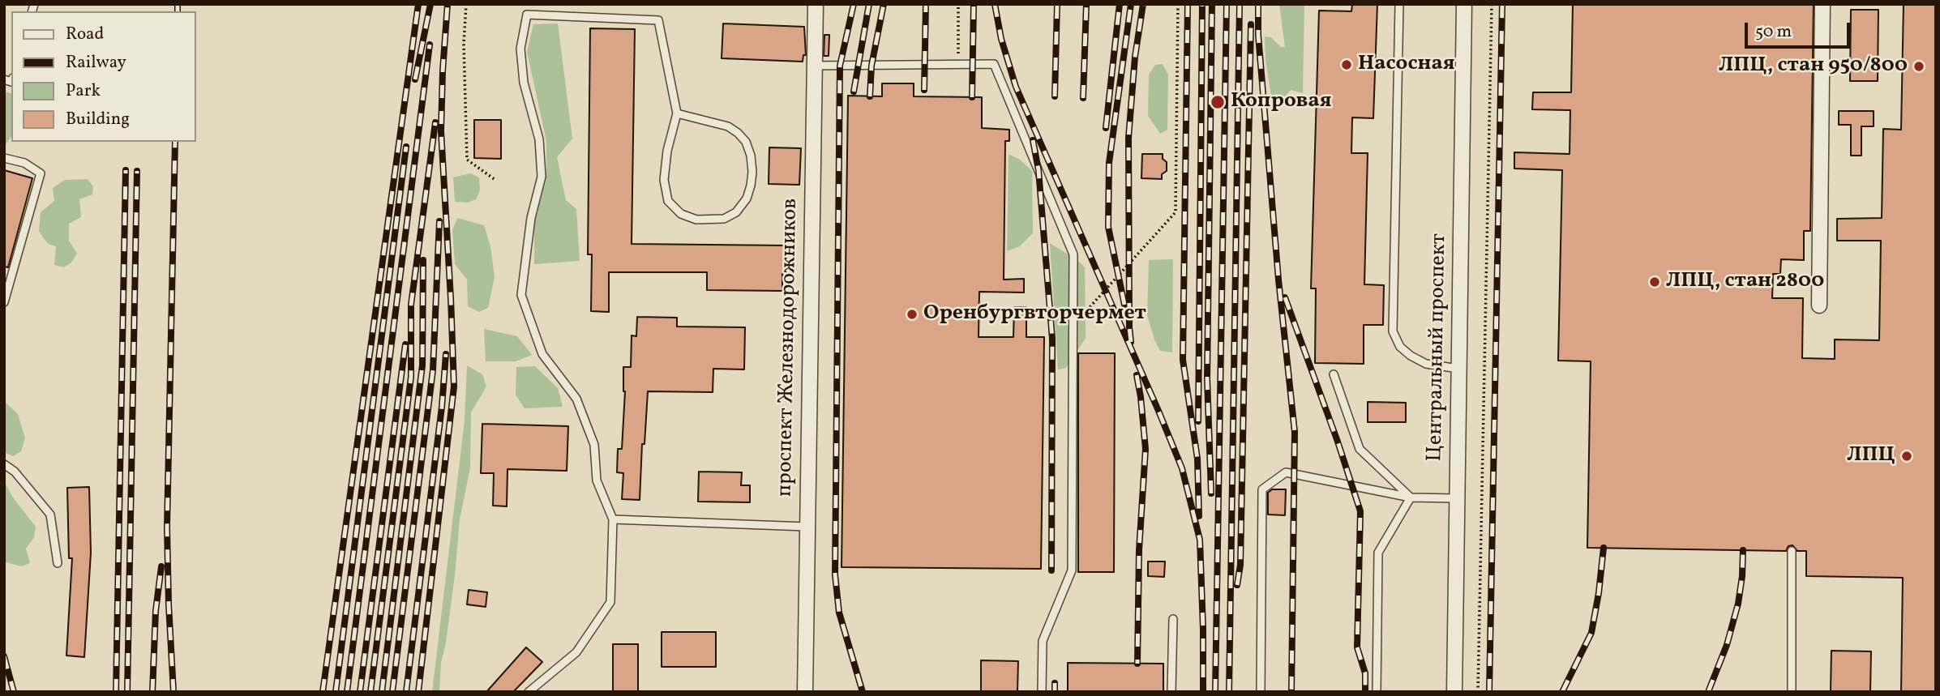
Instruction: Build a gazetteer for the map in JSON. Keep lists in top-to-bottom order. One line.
{"streets":{"street":["проспект Железнодорожников","Центральный проспект"]},"places":["Насосная","ЛПЦ, стан 950/800","Копровая","ЛПЦ, стан 2800","Оренбургвторчермет","ЛПЦ"],"legend":["Road","Railway","Park","Building"],"scale_bar":"50 m"}
